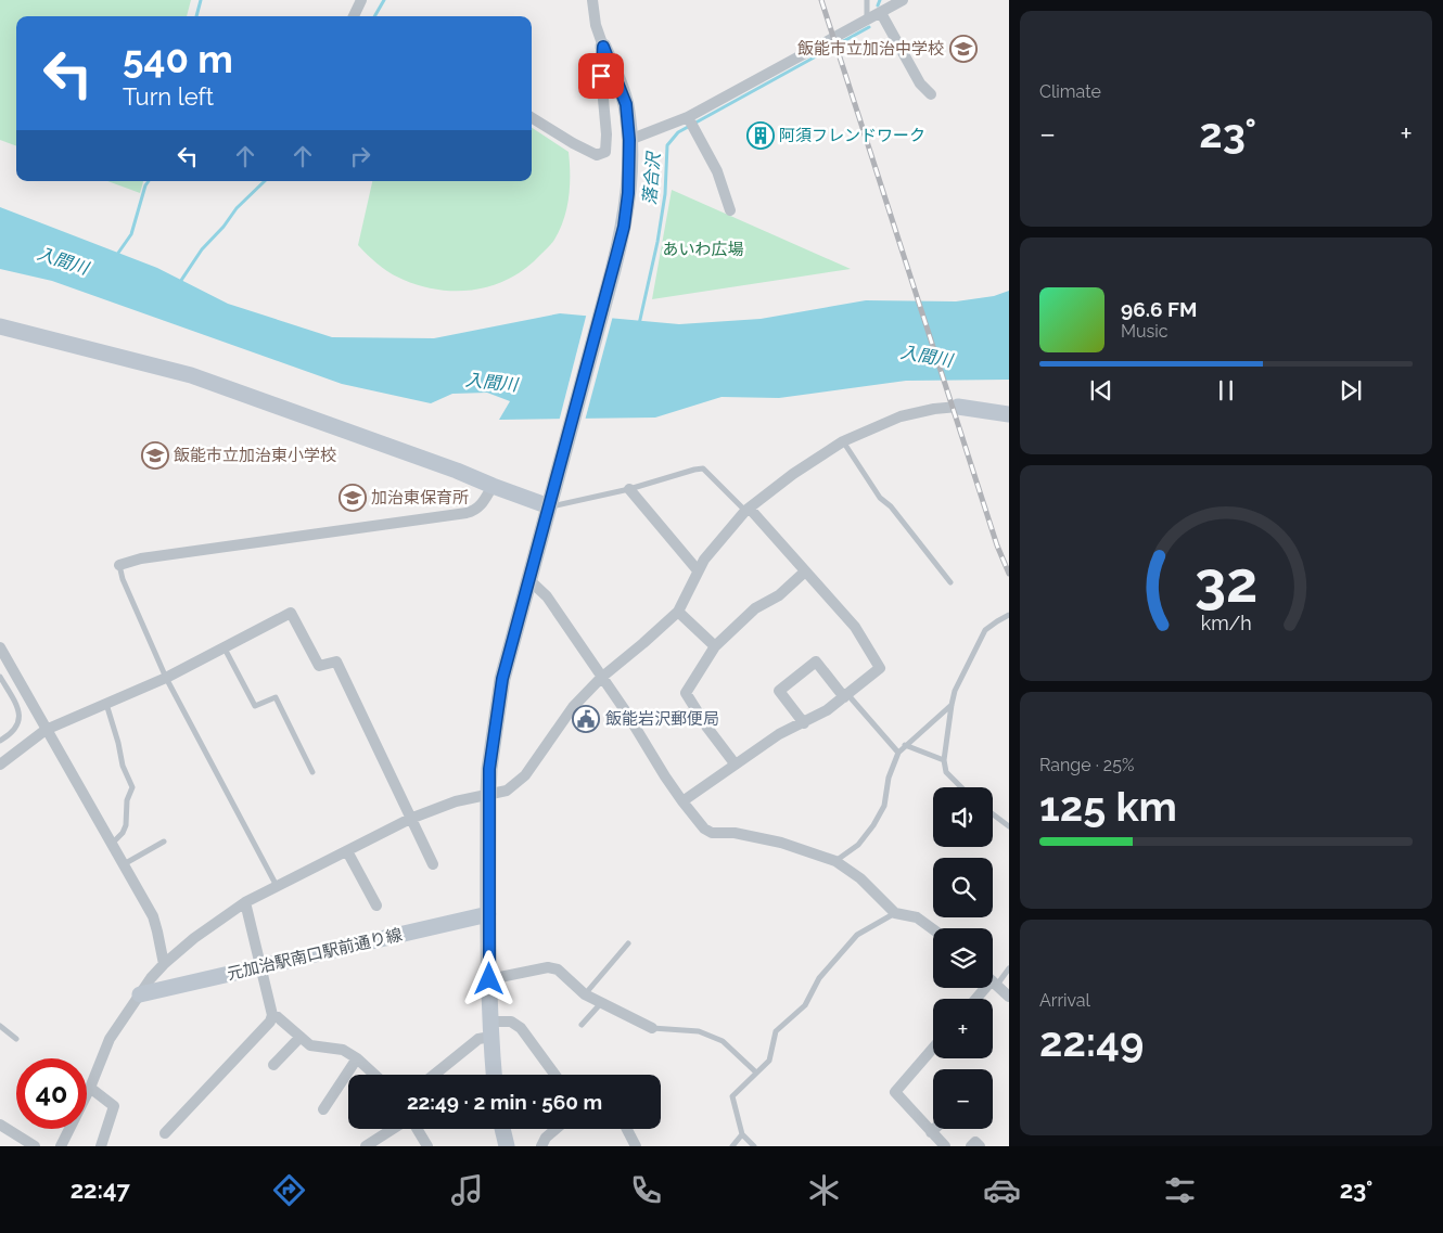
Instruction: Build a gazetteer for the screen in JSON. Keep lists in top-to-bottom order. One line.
{"streets":{"street":["元加治駅南口駅前通り線"]},"water":["落合沢","入間川"],"parks":["あいわ広場"],"places":{"school or university":["飯能市立加治中学校","飯能市立加治東小学校","加治東保育所"],"building":["阿須フレンドワーク"],"public building":["飯能岩沢郵便局"]},"page":{"tile":["Climate",["Range · 25%","125 km"],["Arrival","22:49"]],"turn":["540 m","Turn left"],"heat":["−","23°","+"],"song":["96.6 FM","Music"],"map_buttons":["+","−"],"limit":"40","trip":"22:49 · 2 min · 560 m","tabs":["22:47","23°"],"gauge":["32","km/h"]}}
